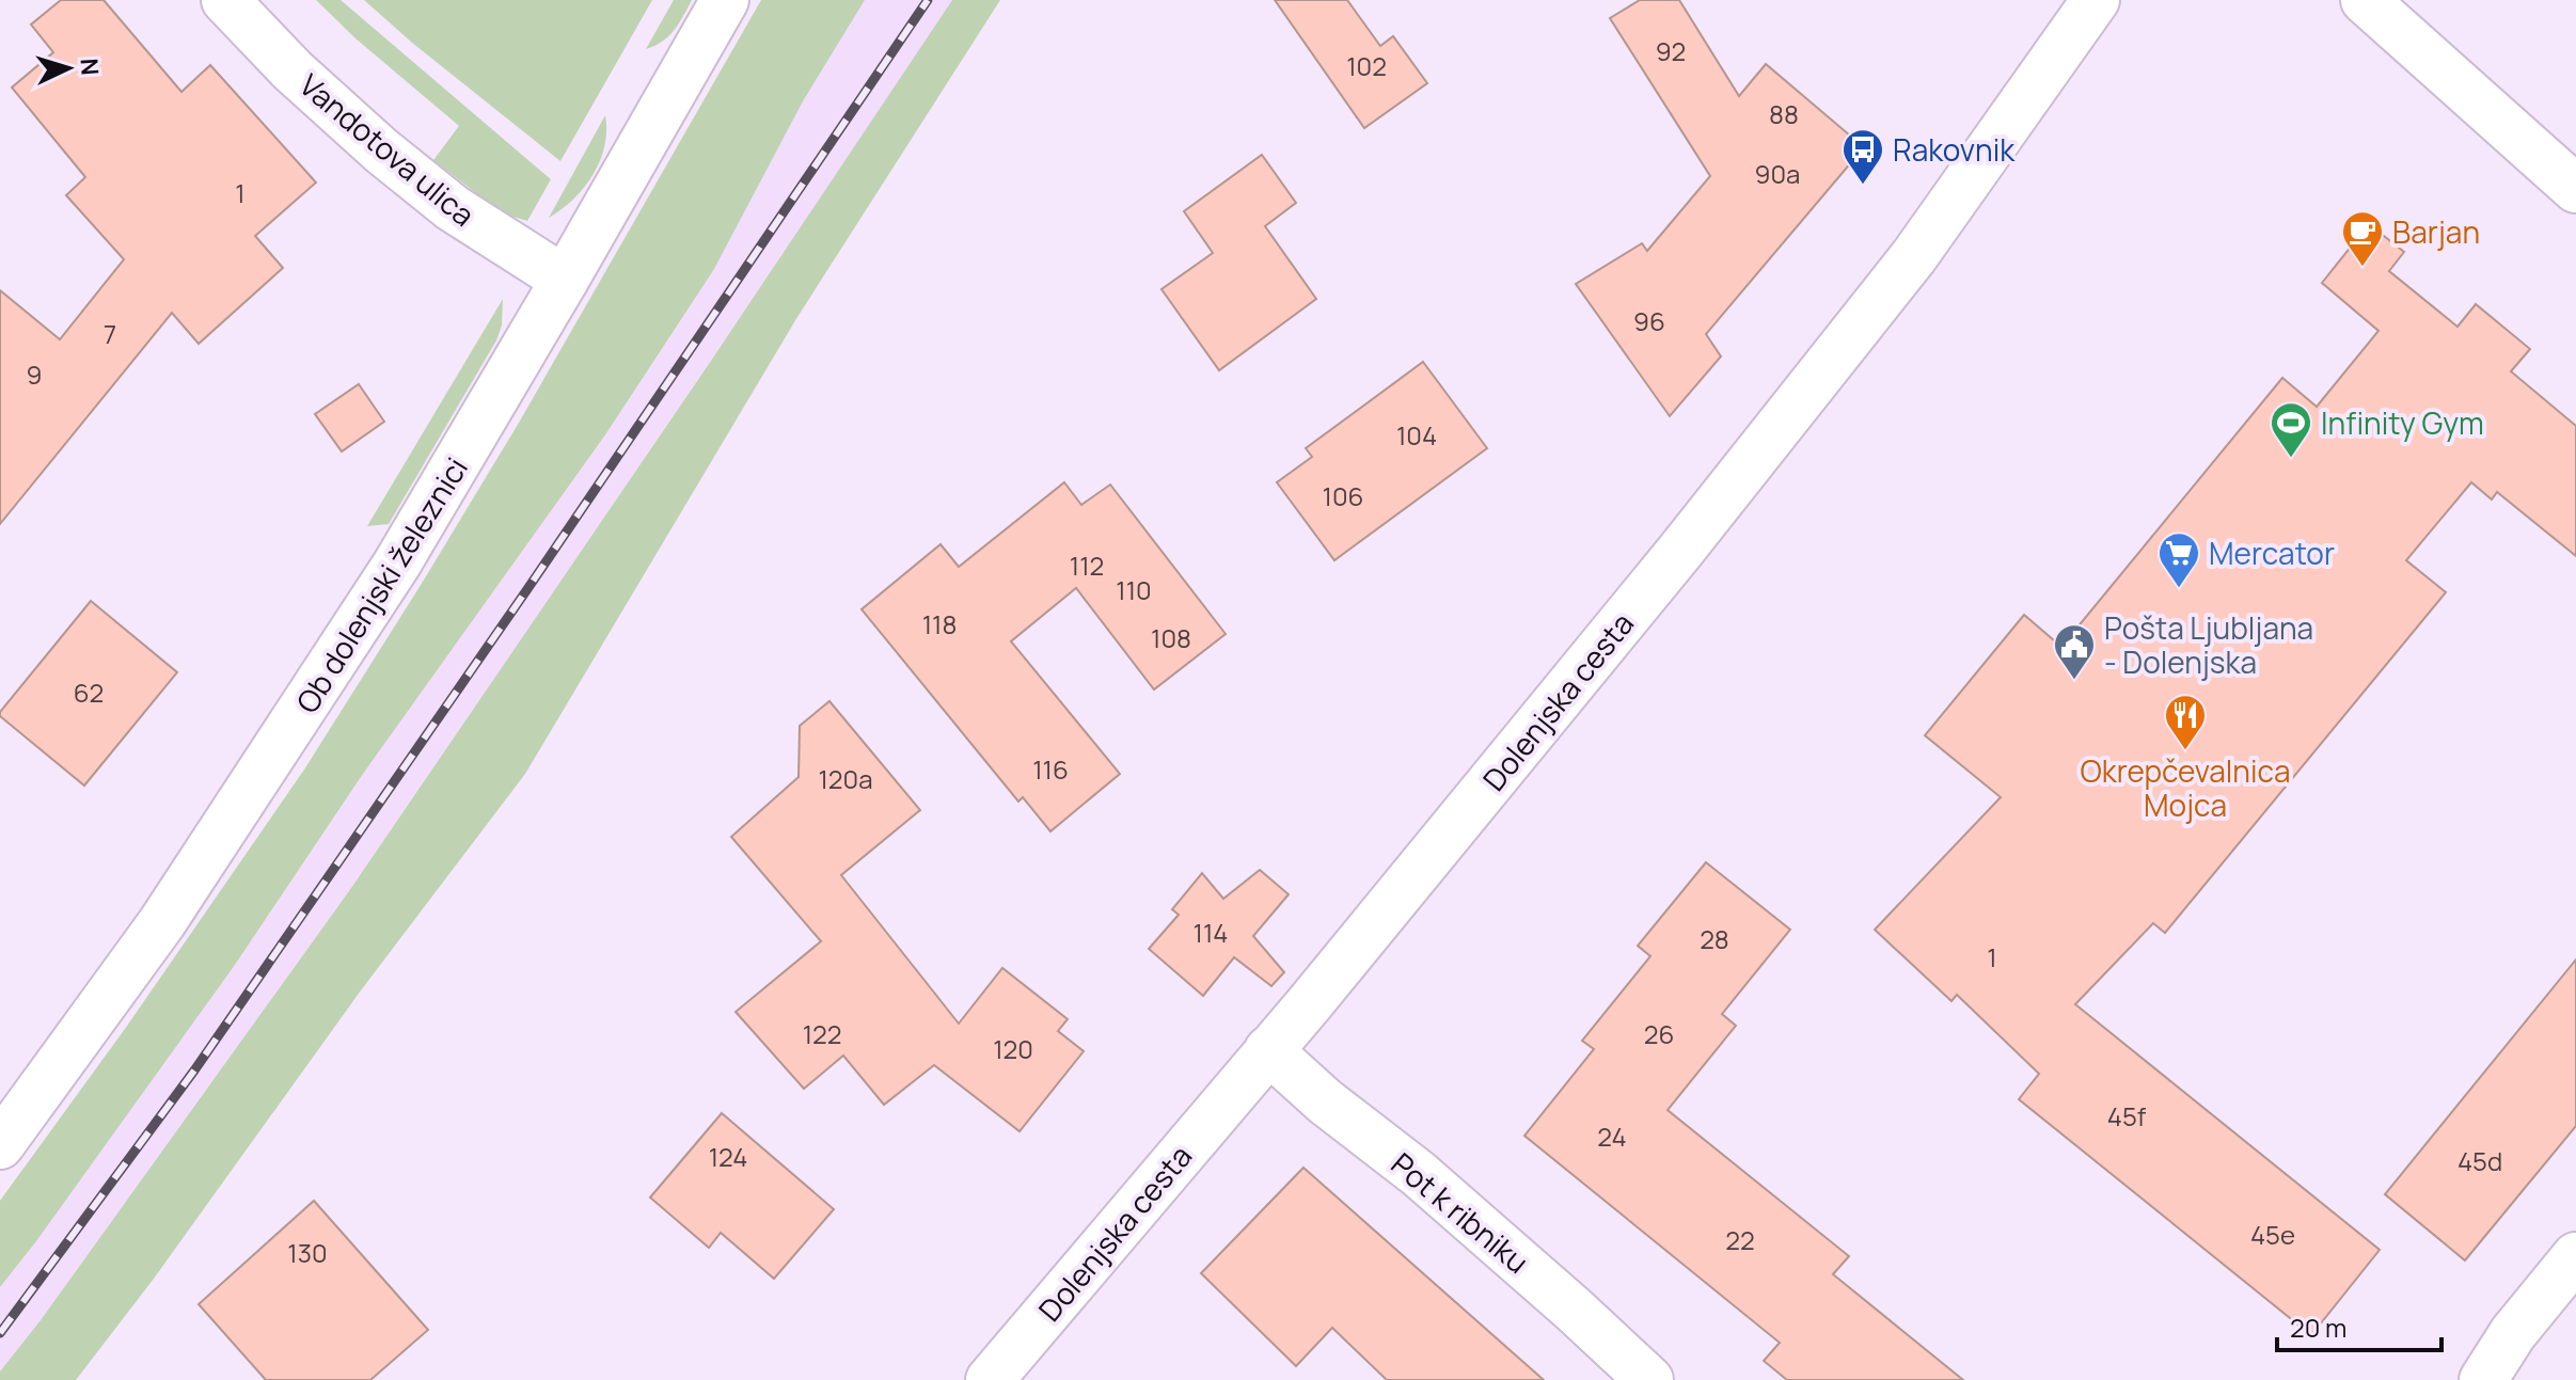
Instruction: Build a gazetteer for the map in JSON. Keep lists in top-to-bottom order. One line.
{"streets":{"street":["Vandotova ulica","Ob dolenjski železnici","Dolenjska cesta","Pot k ribniku"]},"crossings":[["Vandotova ulica","Ob dolenjski železnici"],["Dolenjska cesta","Pot k ribniku"]],"places":{"bus stop":["Rakovnik"],"cafe":["Barjan"],"sports":["Infinity Gym"],"supermarket":["Mercator"],"public building":["Pošta Ljubljana - Dolenjska"],"restaurant":["Okrepčevalnica Mojca"]},"house_numbers":["92","102","88","90a","1","96","7","9","104","106","112","110","118","108","62","116","120a","114","28","1","122","26","120","45f","24","124","45d","45e","22","130"],"scale_bar":"20 m","north":"right"}
